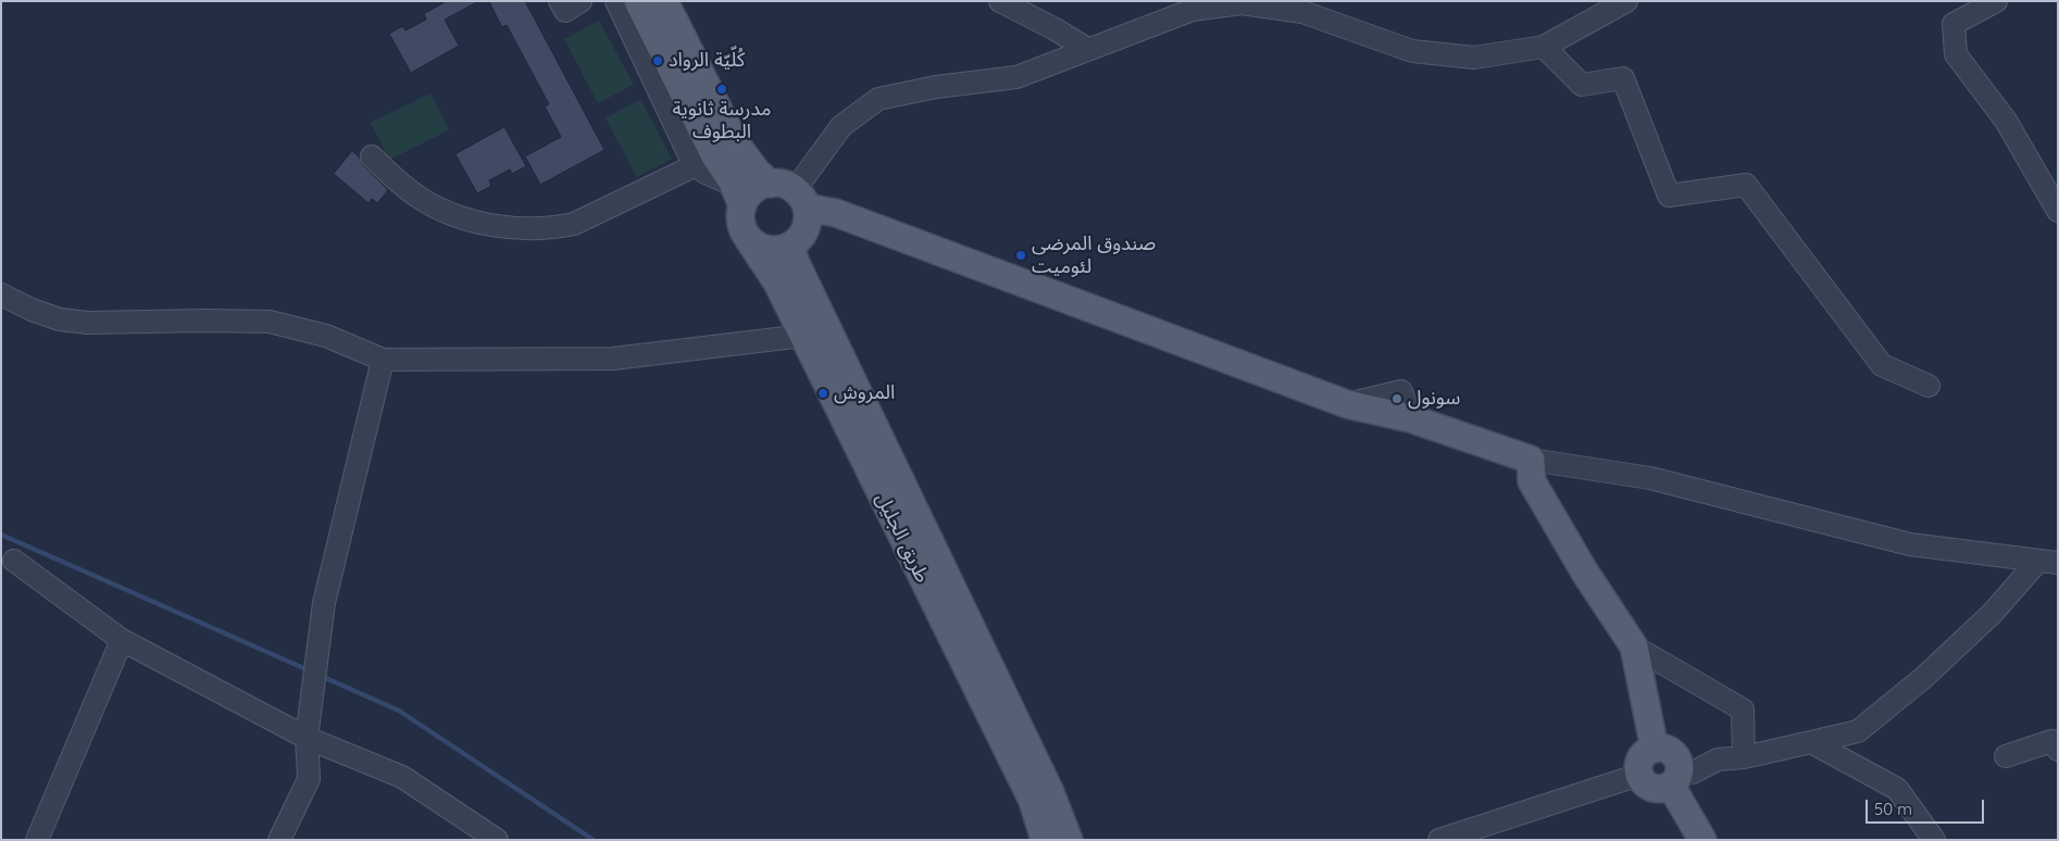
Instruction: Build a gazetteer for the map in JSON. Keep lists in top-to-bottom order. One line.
{"streets":{"main road":["طريق الجليل"]},"places":["كُلّيّة الرواد","مدرسة ثانوية البطوف","صندوق المرضى لئوميت","المروش","سونول"],"scale_bar":"50 m"}
